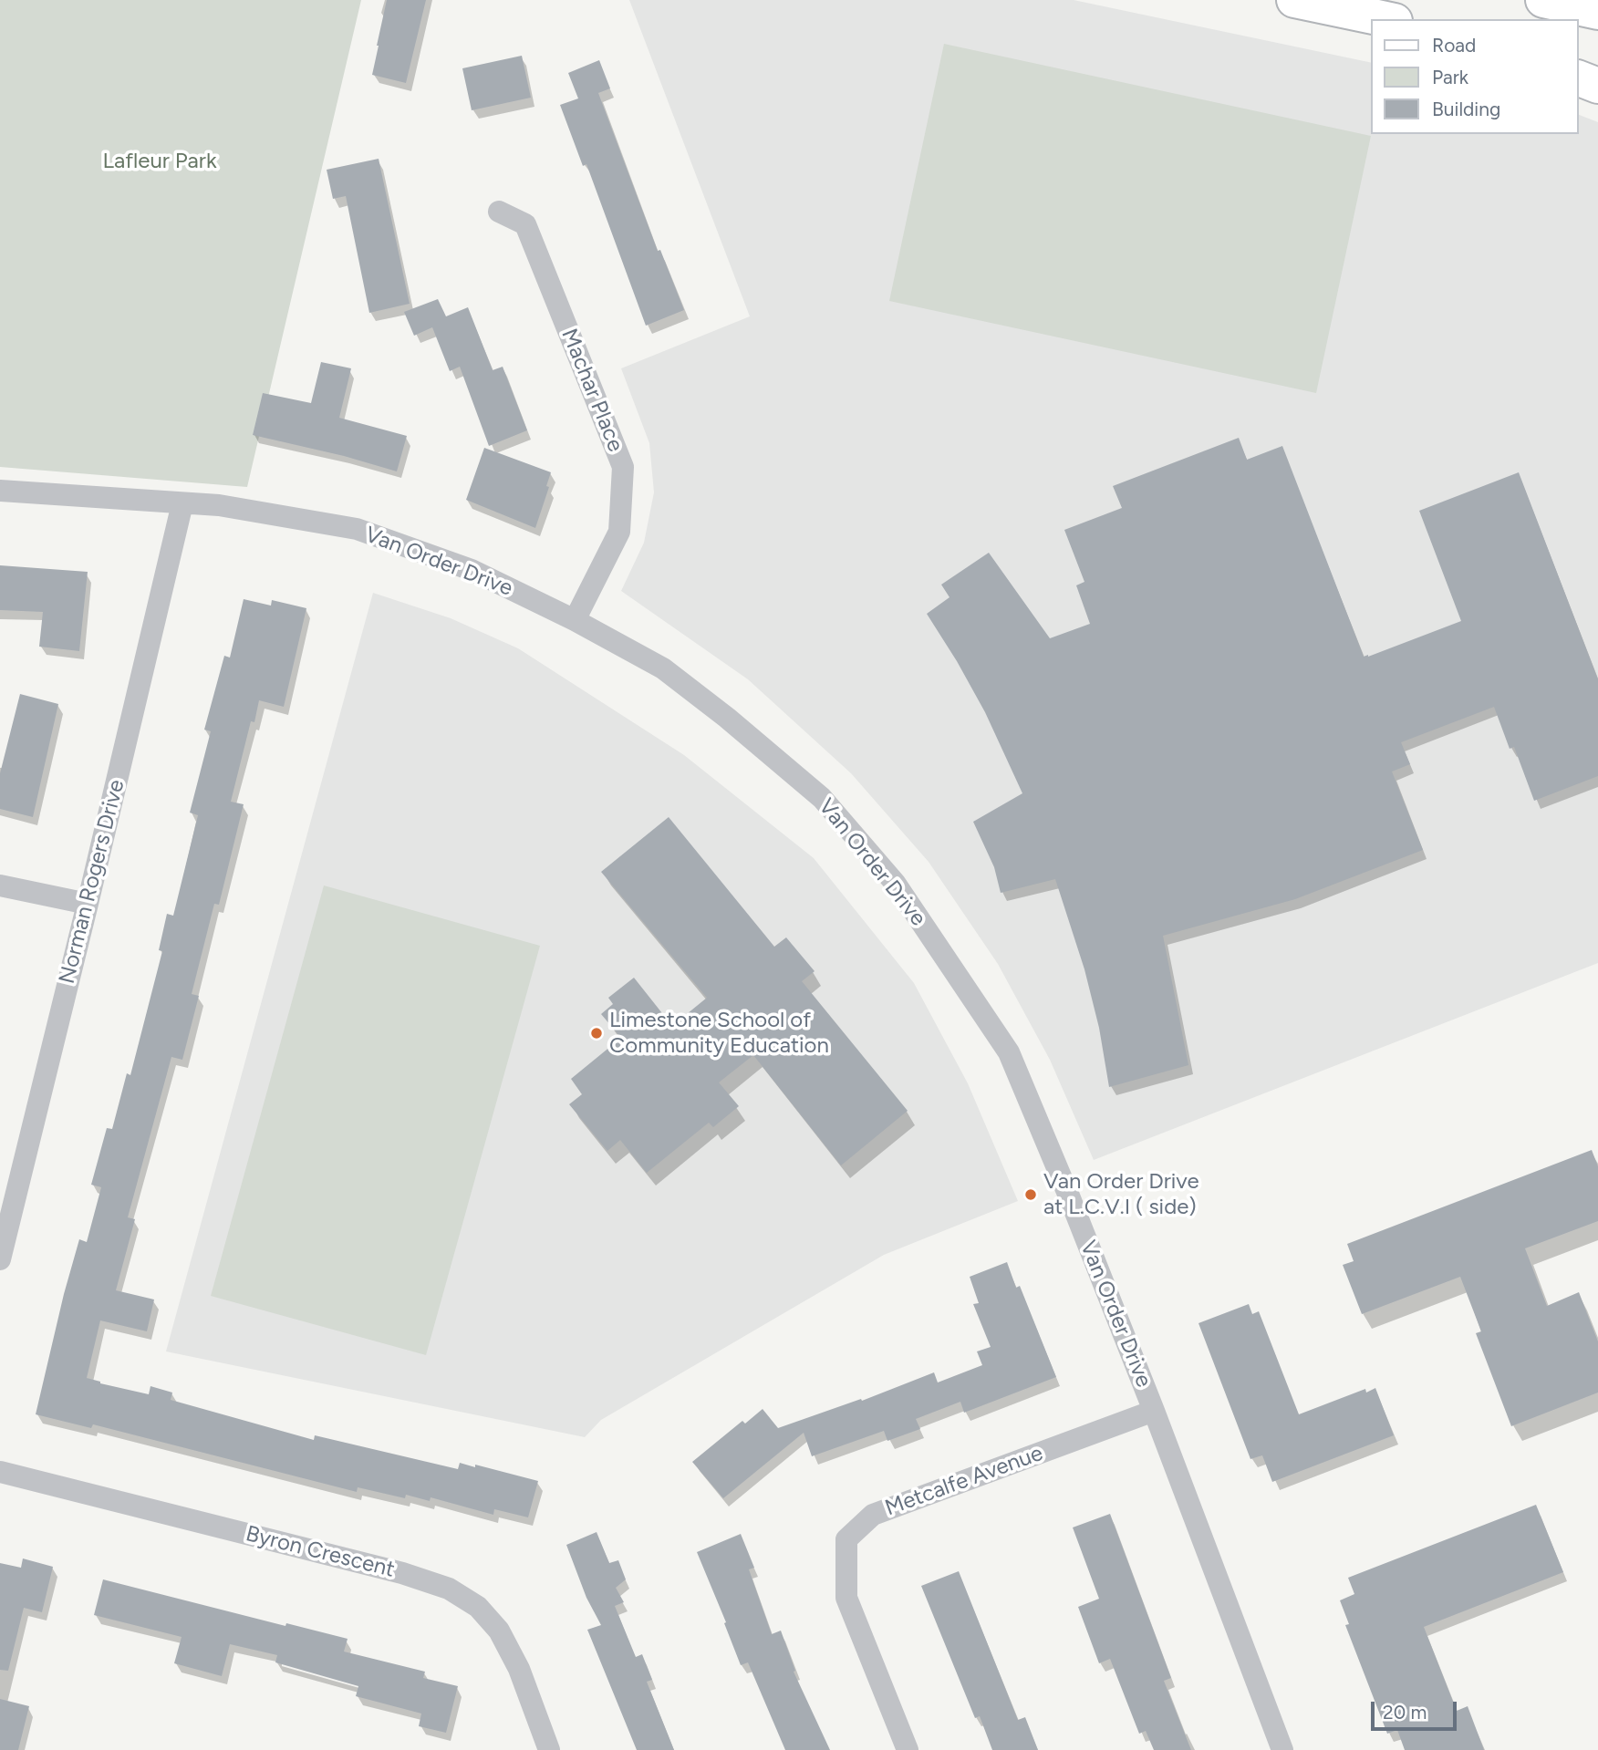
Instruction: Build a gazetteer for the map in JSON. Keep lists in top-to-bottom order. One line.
{"streets":{"street":["Machar Place","Van Order Drive","Norman Rogers Drive","Metcalfe Avenue","Byron Crescent"]},"crossings":[["Machar Place","Van Order Drive"],["Van Order Drive","Norman Rogers Drive"],["Van Order Drive","Metcalfe Avenue"]],"parks":["Lafleur Park"],"places":["Limestone School of Community Education","Van Order Drive at L.C.V.I ( side)"],"legend":["Road","Park","Building"],"scale_bar":"20 m"}
